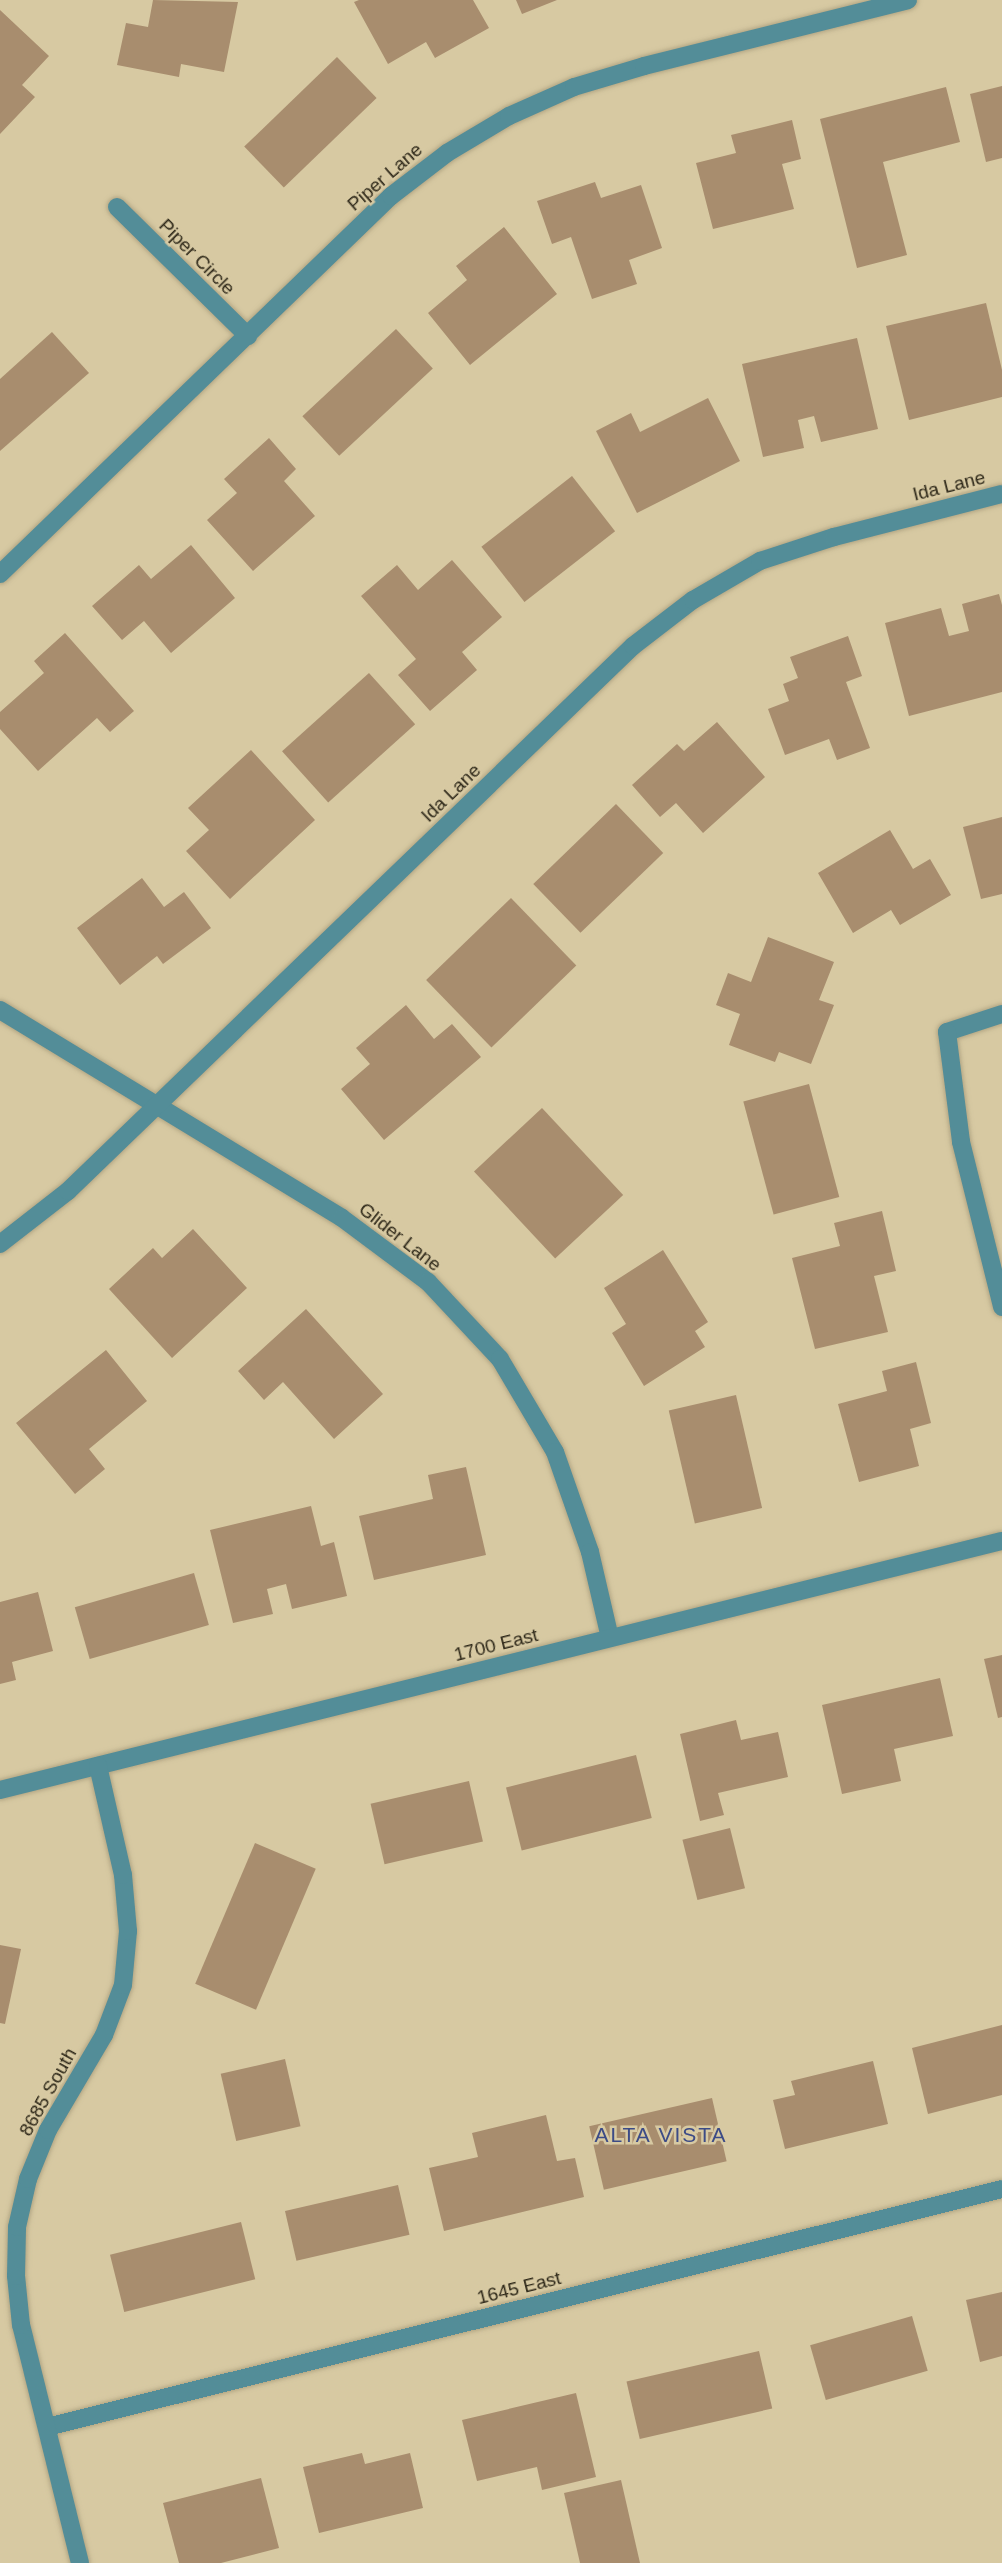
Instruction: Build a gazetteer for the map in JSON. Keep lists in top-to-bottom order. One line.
{"streets":{"street":["Piper Lane","Piper Circle","Ida Lane","Glider Lane","1700 East","8685 South","1645 East"]},"crossings":[["Piper Lane","Piper Circle"],["Ida Lane","Glider Lane"],["Glider Lane","1700 East"],["1700 East","8685 South"],["8685 South","1645 East"]],"districts":["ALTA VISTA"]}
